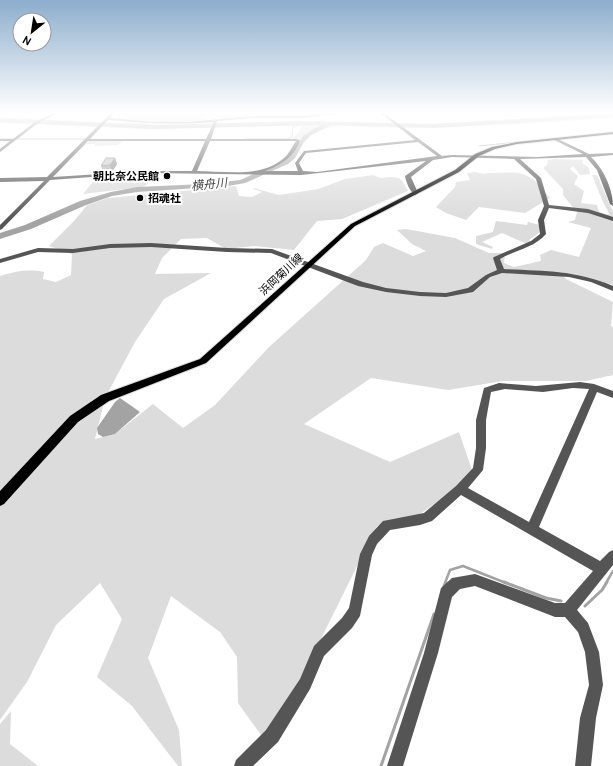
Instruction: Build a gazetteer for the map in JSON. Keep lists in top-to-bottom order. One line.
{"streets":{"main road":["浜岡菊川線"]},"water":["横舟川"],"places":["朝比奈公民館","招魂社"],"north":"bottom left"}
